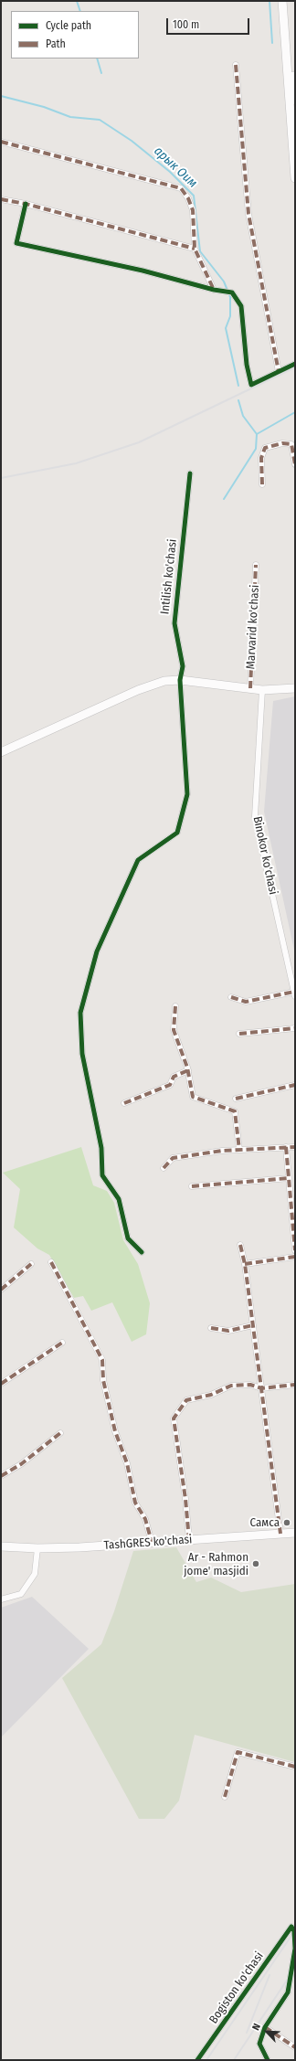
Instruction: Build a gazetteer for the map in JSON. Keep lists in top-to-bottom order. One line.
{"streets":{"main road":["TashGRES ko'chasi"],"street":["Intilish ko'chasi","Marvarid ko'chasi","Binokor ko'chasi","Bogiston ko'chasi"]},"water":["арык Оим"],"places":["Самса","Ar - Rahmon jome' masjidi"],"legend":["Cycle path","Path"],"scale_bar":"100 m","north":"top left"}
